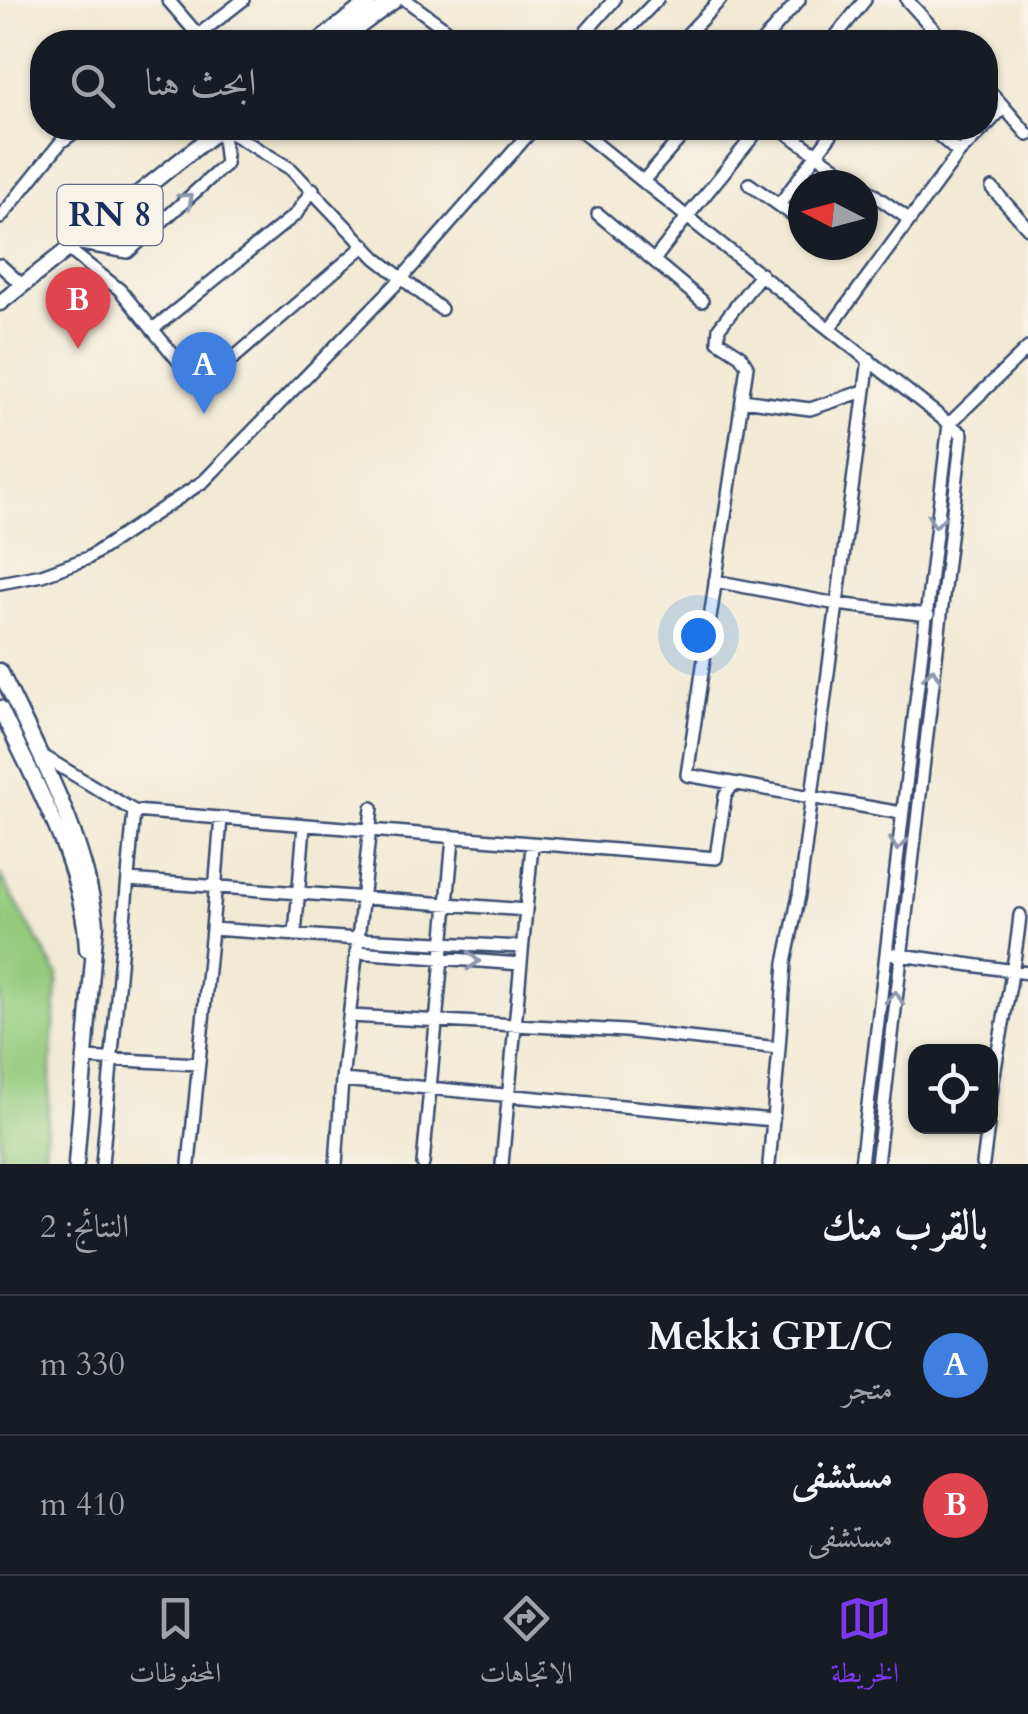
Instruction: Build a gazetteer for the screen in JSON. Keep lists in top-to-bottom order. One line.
{"streets":{"main road":["RN 8"]},"north":"left","page":{"search":"ابحث هنا","pins":["B","A"],"heading":["بالقرب منك","النتائج: 2"],"list":[{"mark":"A","name":"Mekki GPL/C","note":"متجر","value":"330 m"},{"mark":"B","name":"مستشفى","note":"مستشفى","value":"410 m"}],"nav":["الخريطة","الاتجاهات","المحفوظات"]}}
